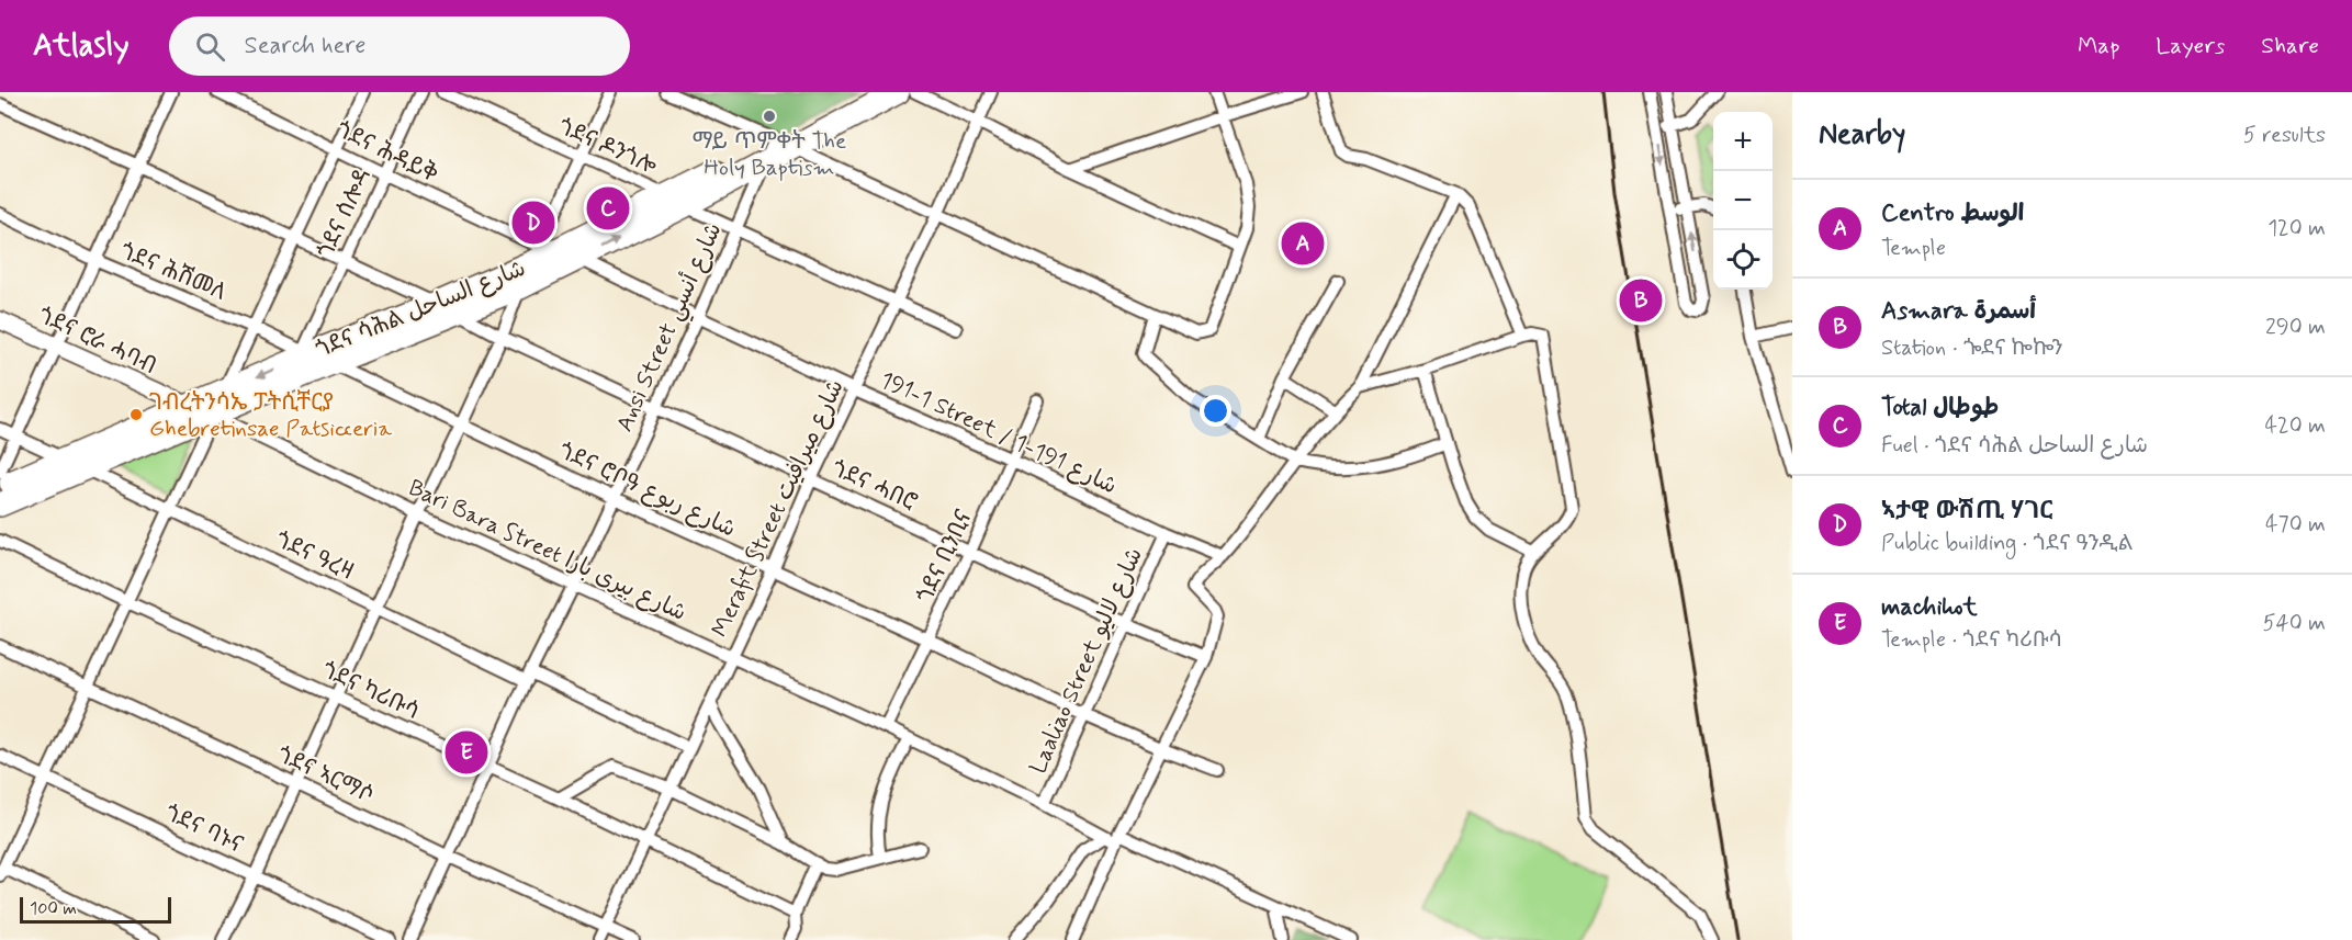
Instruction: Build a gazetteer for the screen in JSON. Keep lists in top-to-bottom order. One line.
{"streets":{"highway":["ጎደና ሳሕል شارع الساحل"],"street":["ጎደና ዶንጎሎ","ጎደና ሕዳይቅ","ጎደና ሰሎዳ","ጎደና ሕሽመለ","Ansi Street شارع أنسي","ጎደና ሮራ ሓባብ","191-1 Street / شارع 191-1","ጎደና ሓበሮ","ጎደና ሮቦዓ شارع ربوع","Merafit Street شارع ميرافيت","Bari Bara Street شارع بيرى بارا","ጎደና ዓረዛ","ጎደና ቢንቢና","Laaliao Street شارع لاليو","ጎደና ካሪቡሳ","ጎደና ኣርማሶ","ጎደና ባኑና"]},"crossings":[["ጎደና ዶንጎሎ","ጎደና ሳሕል شارع الساحل"],["ጎደና ዶንጎሎ","Ansi Street شارع أنسي"],["ጎደና ዶንጎሎ","Merafit Street شارع ميرافيت"],["ጎደና ሕዳይቅ","ጎደና ሰሎዳ"],["ጎደና ሕዳይቅ","ጎደና ሳሕል شارع الساحل"],["ጎደና ሕዳይቅ","191-1 Street / شارع 191-1"],["ጎደና ሰሎዳ","ጎደና ሕሽመለ"],["ጎደና ሰሎዳ","ጎደና ሳሕል شارع الساحل"],["ጎደና ሰሎዳ","ጎደና ሓበሮ"],["ጎደና ሕሽመለ","ጎደና ሳሕል شارع الساحل"],["ጎደና ሕሽመለ","ጎደና ሮቦዓ شارع ربوع"],["ጎደና ሳሕል شارع الساحل","Ansi Street شارع أنسي"],["ጎደና ሳሕል شارع الساحل","ጎደና ሮራ ሓባብ"],["ጎደና ሳሕል شارع الساحل","191-1 Street / شارع 191-1"],["ጎደና ሳሕል شارع الساحل","ጎደና ሓበሮ"],["ጎደና ሳሕል شارع الساحل","ጎደና ሮቦዓ شارع ربوع"],["ጎደና ሳሕል شارع الساحل","Bari Bara Street شارع بيرى بارا"],["ጎደና ሳሕል شارع الساحل","ጎደና ዓረዛ"],["Ansi Street شارع أنسي","191-1 Street / شارع 191-1"],["Ansi Street شارع أنسي","ጎደና ሓበሮ"],["Ansi Street شارع أنسي","ጎደና ሮቦዓ شارع ربوع"],["Ansi Street شارع أنسي","Bari Bara Street شارع بيرى بارا"],["Ansi Street شارع أنسي","ጎደና ዓረዛ"],["Ansi Street شارع أنسي","ጎደና ካሪቡሳ"],["Ansi Street شارع أنسي","ጎደና ኣርማሶ"],["ጎደና ሮራ ሓባብ","Bari Bara Street شارع بيرى بارا"],["191-1 Street / شارع 191-1","Merafit Street شارع ميرافيت"],["191-1 Street / شارع 191-1","ጎደና ቢንቢና"],["191-1 Street / شارع 191-1","Laaliao Street شارع لاليو"],["ጎደና ሓበሮ","Merafit Street شارع ميرافيت"],["ጎደና ሓበሮ","ጎደና ቢንቢና"],["ጎደና ሓበሮ","Laaliao Street شارع لاليو"],["ጎደና ሮቦዓ شارع ربوع","Merafit Street شارع ميرافيت"],["ጎደና ሮቦዓ شارع ربوع","ጎደና ቢንቢና"],["ጎደና ሮቦዓ شارع ربوع","Laaliao Street شارع لاليو"],["Merafit Street شارع ميرافيت","Bari Bara Street شارع بيرى بارا"],["Merafit Street شارع ميرافيت","ጎደና ዓረዛ"],["Merafit Street شارع ميرافيت","ጎደና ካሪቡሳ"],["Merafit Street شارع ميرافيت","ጎደና ኣርማሶ"],["Bari Bara Street شارع بيرى بارا","ጎደና ቢንቢና"],["Bari Bara Street شارع بيرى بارا","Laaliao Street شارع لاليو"]],"places":["ማይ ጥምቀት The Holy Baptism","ገብረትንሳኤ ፓትሲቸርያ Ghebretinsae Patsicceria"],"scale_bar":"100 m","page":{"header":"Atlasly","search":"Search here","nav":["Map","Layers","Share"],"heading":["Nearby","5 results"],"map_buttons":["+","−"],"list":[{"mark":"A","name":"Centro الوسط","note":"Temple","value":"120 m"},{"mark":"B","name":"Asmara أسمرة","note":"Station · ጐደና ኰኰን","value":"290 m"},{"mark":"C","name":"Total طوطال","note":"Fuel · ጎደና ሳሕል شارع الساحل","value":"420 m"},{"mark":"D","name":"ኣታዊ ውሽጢ ሃገር","note":"Public building · ጎደና ዓንዲል","value":"470 m"},{"mark":"E","name":"machihot","note":"Temple · ጎደና ካሪቡሳ","value":"540 m"}],"pins":["C","D","A","B","E"],"scale":"100 m"}}
